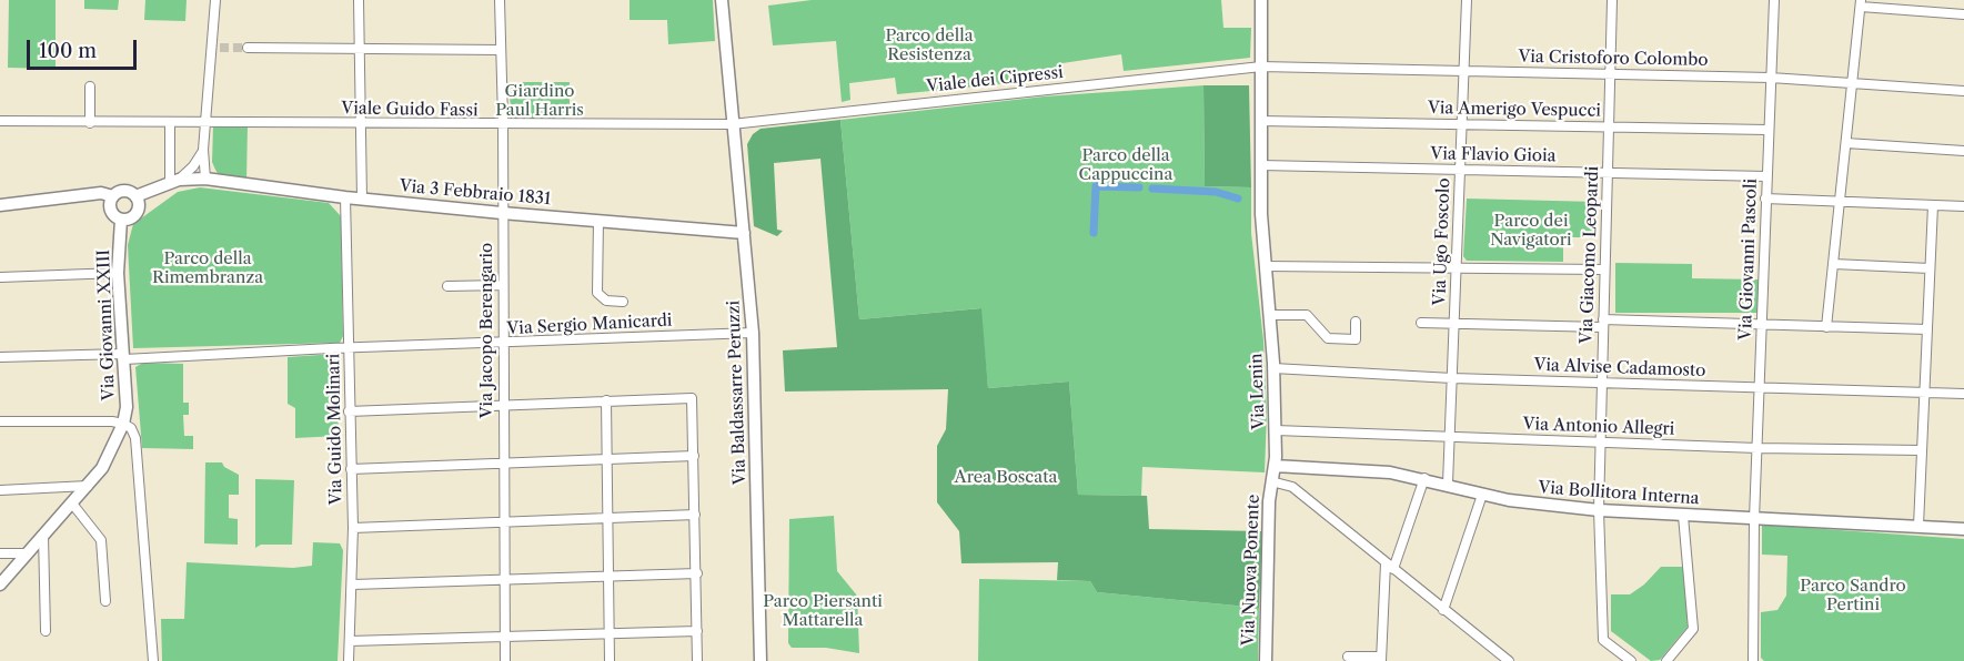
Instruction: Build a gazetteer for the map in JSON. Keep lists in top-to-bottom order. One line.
{"streets":{"street":["Via Cristoforo Colombo","Viale dei Cipressi","Viale Guido Fassi","Via Amerigo Vespucci","Via Flavio Gioia","Via 3 Febbraio 1831","Via Ugo Foscolo","Via Giacomo Leopardi","Via Giovanni Pascoli","Via Giovanni XXIII","Via Sergio Manicardi","Via Jacopo Berengario","Via Alvise Cadamosto","Via Lenin","Via Baldassarre Peruzzi","Via Antonio Allegri","Via Guido Molinari","Via Bollitora Interna","Via Nuova Ponente"]},"crossings":[["Via Cristoforo Colombo","Viale dei Cipressi"],["Via Cristoforo Colombo","Via Ugo Foscolo"],["Via Cristoforo Colombo","Via Giacomo Leopardi"],["Via Cristoforo Colombo","Via Giovanni Pascoli"],["Via Cristoforo Colombo","Via Lenin"],["Viale dei Cipressi","Viale Guido Fassi"],["Viale dei Cipressi","Via Lenin"],["Viale dei Cipressi","Via Baldassarre Peruzzi"],["Viale Guido Fassi","Via Jacopo Berengario"],["Viale Guido Fassi","Via Baldassarre Peruzzi"],["Via Amerigo Vespucci","Via Ugo Foscolo"],["Via Amerigo Vespucci","Via Giacomo Leopardi"],["Via Amerigo Vespucci","Via Giovanni Pascoli"],["Via Amerigo Vespucci","Via Lenin"],["Via Flavio Gioia","Via Ugo Foscolo"],["Via Flavio Gioia","Via Giacomo Leopardi"],["Via Flavio Gioia","Via Giovanni Pascoli"],["Via Flavio Gioia","Via Lenin"],["Via 3 Febbraio 1831","Via Jacopo Berengario"],["Via 3 Febbraio 1831","Via Baldassarre Peruzzi"],["Via 3 Febbraio 1831","Via Guido Molinari"],["Via Ugo Foscolo","Via Alvise Cadamosto"],["Via Ugo Foscolo","Via Antonio Allegri"],["Via Ugo Foscolo","Via Bollitora Interna"],["Via Giacomo Leopardi","Via Alvise Cadamosto"],["Via Giacomo Leopardi","Via Antonio Allegri"],["Via Giacomo Leopardi","Via Bollitora Interna"],["Via Giovanni Pascoli","Via Alvise Cadamosto"],["Via Giovanni Pascoli","Via Antonio Allegri"],["Via Giovanni Pascoli","Via Bollitora Interna"],["Via Giovanni XXIII","Via Sergio Manicardi"],["Via Sergio Manicardi","Via Jacopo Berengario"],["Via Sergio Manicardi","Via Baldassarre Peruzzi"],["Via Sergio Manicardi","Via Guido Molinari"],["Via Alvise Cadamosto","Via Lenin"],["Via Lenin","Via Antonio Allegri"],["Via Lenin","Via Bollitora Interna"],["Via Lenin","Via Nuova Ponente"]],"parks":["Parco della Resistenza","Giardino Paul Harris","Parco della Cappuccina","Parco dei Navigatori","Parco della Rimembranza","Area Boscata","Parco Sandro Pertini","Parco Piersanti Mattarella"],"scale_bar":"100 m"}
